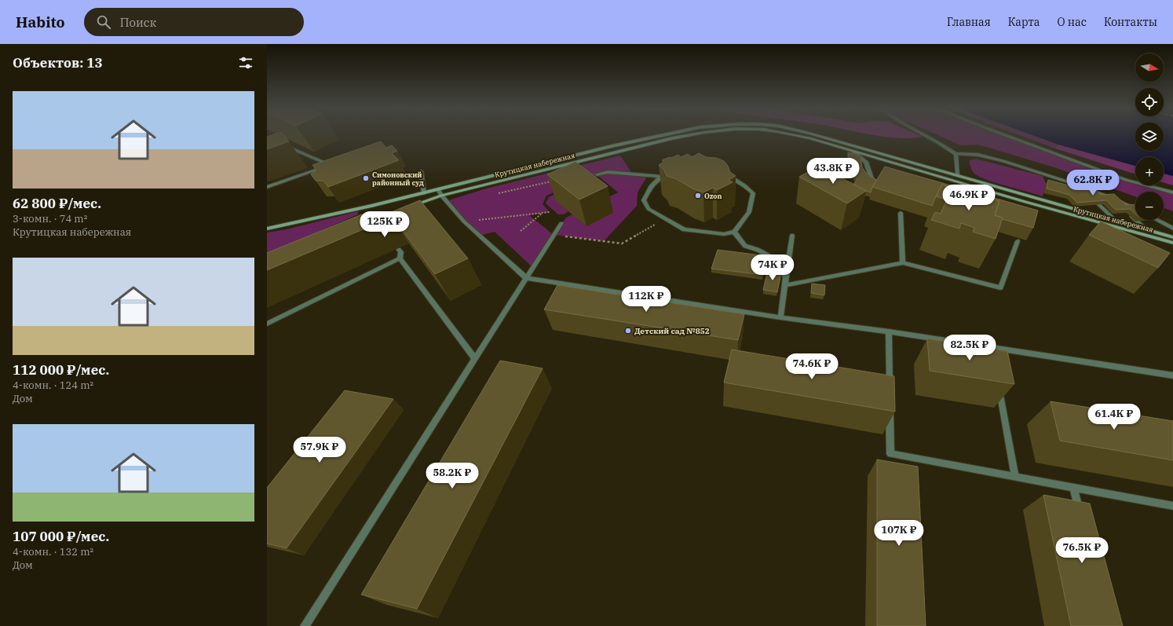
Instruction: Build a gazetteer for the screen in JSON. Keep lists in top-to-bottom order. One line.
{"streets":{"main road":["Крутицкая набережная"]},"places":["Симоновский районный суд","Ozon","Детский сад №852"],"north":"right","page":{"header":"Habito","search":"Поиск","nav":["Главная","Карта","О нас","Контакты"],"heading":"Объектов: 13","map_buttons":["+","−"],"list":[{"name":"62 800 ₽/мес.","note":"3-комн. · 74 m² · Крутицкая набережная"},{"name":"112 000 ₽/мес.","note":"4-комн. · 124 m² · Дом"},{"name":"107 000 ₽/мес.","note":"4-комн. · 132 m² · Дом"}],"price":["43.8K ₽","62.8K ₽","46.9K ₽","125K ₽","74K ₽","112K ₽","82.5K ₽","74.6K ₽","61.4K ₽","57.9K ₽","58.2K ₽","107K ₽","76.5K ₽"]}}
